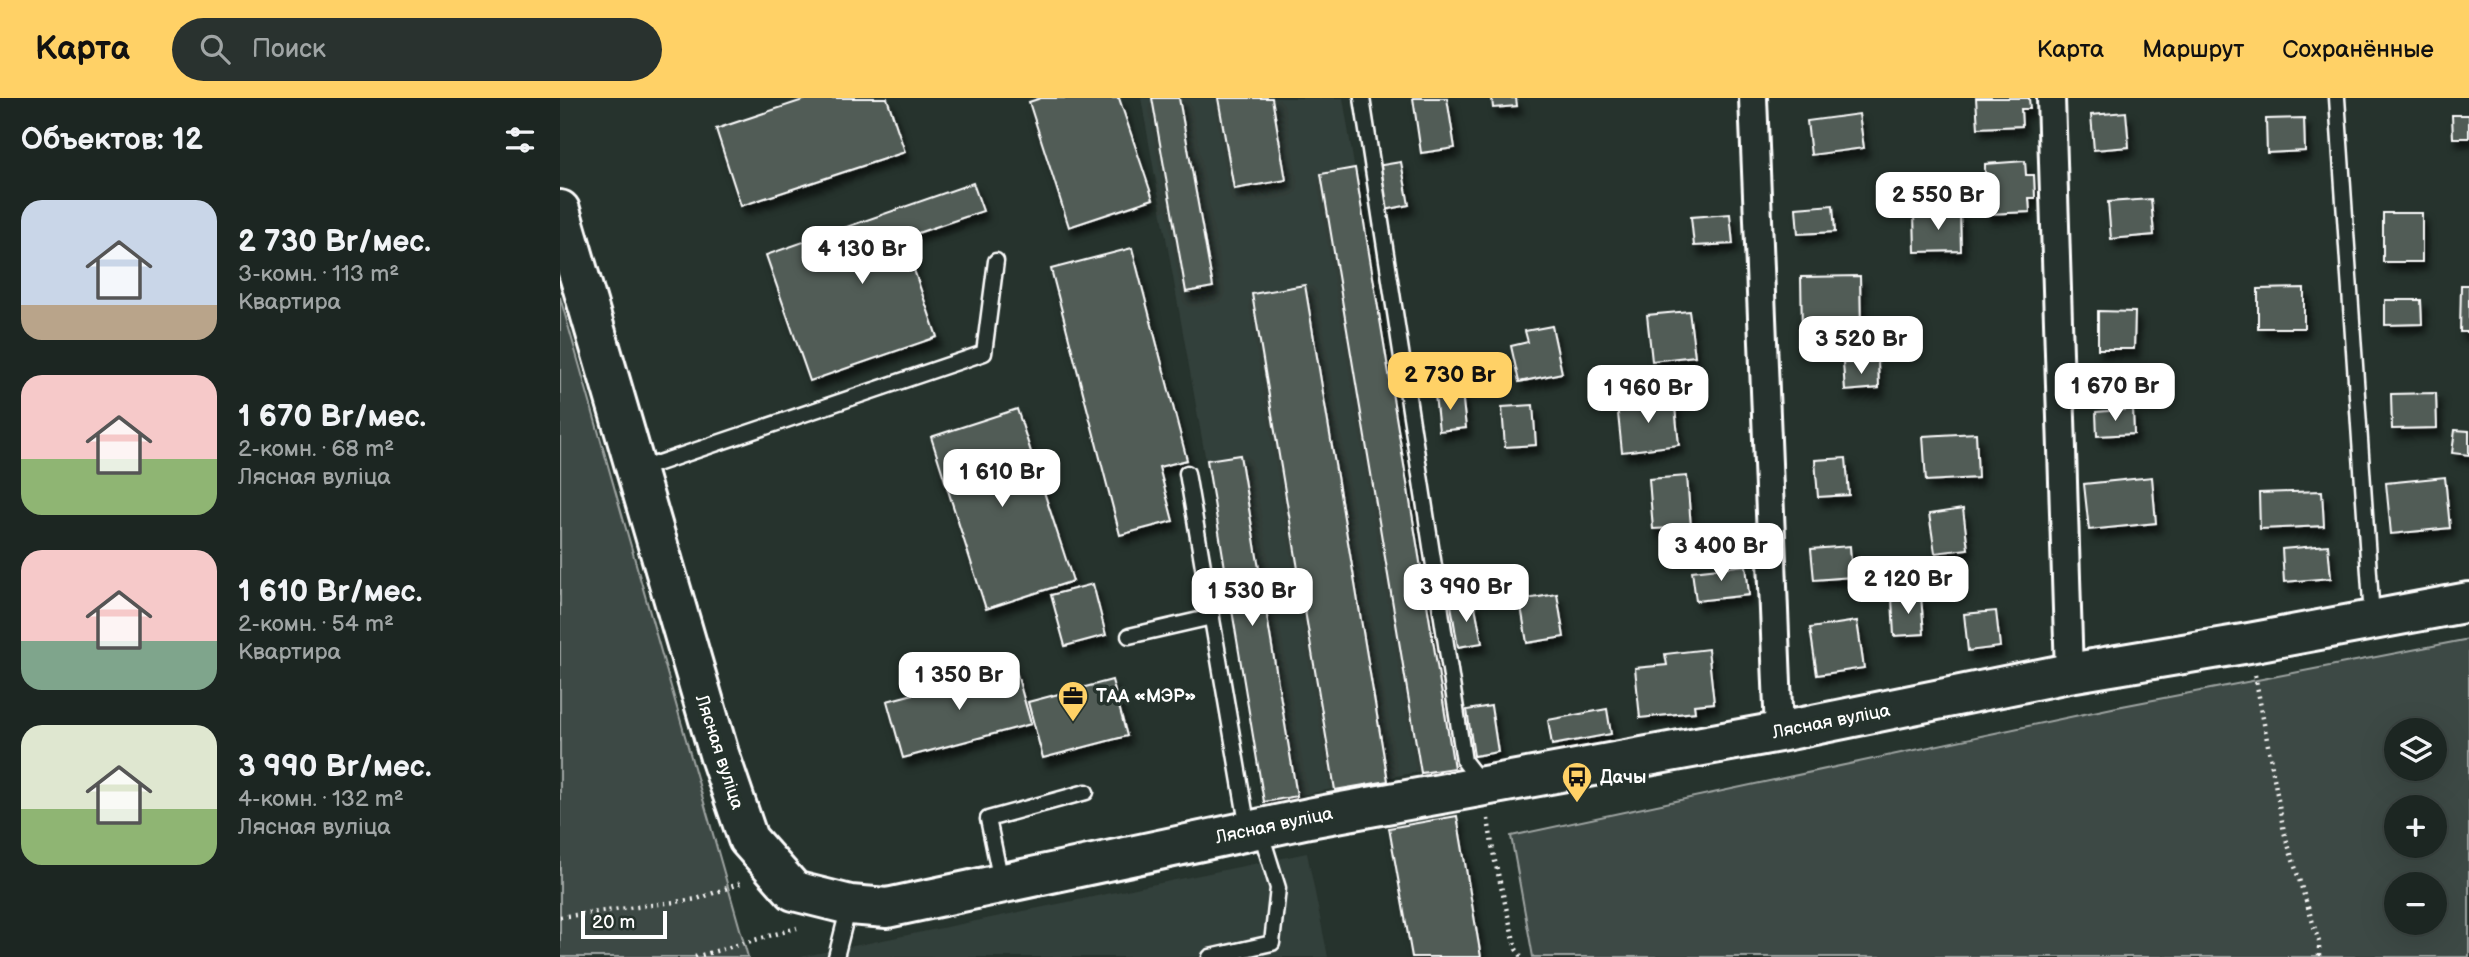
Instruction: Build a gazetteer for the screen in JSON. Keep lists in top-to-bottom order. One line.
{"streets":{"street":["Лясная вуліца"]},"places":{"office":["ТАА «МЭР»"],"bus stop":["Дачы"]},"scale_bar":"20 m","page":{"header":"Карта","search":"Поиск","nav":["Карта","Маршрут","Сохранённые"],"heading":"Объектов: 12","price":["2 550 Br","4 130 Br","3 520 Br","2 730 Br","1 670 Br","1 960 Br","1 610 Br","3 400 Br","2 120 Br","3 990 Br","1 530 Br","1 350 Br"],"list":[{"name":"2 730 Br/мес.","note":"3-комн. · 113 m² · Квартира"},{"name":"1 670 Br/мес.","note":"2-комн. · 68 m² · Лясная вуліца"},{"name":"1 610 Br/мес.","note":"2-комн. · 54 m² · Квартира"},{"name":"3 990 Br/мес.","note":"4-комн. · 132 m² · Лясная вуліца"}],"map_buttons":["+","−"],"scale":"20 m"}}
